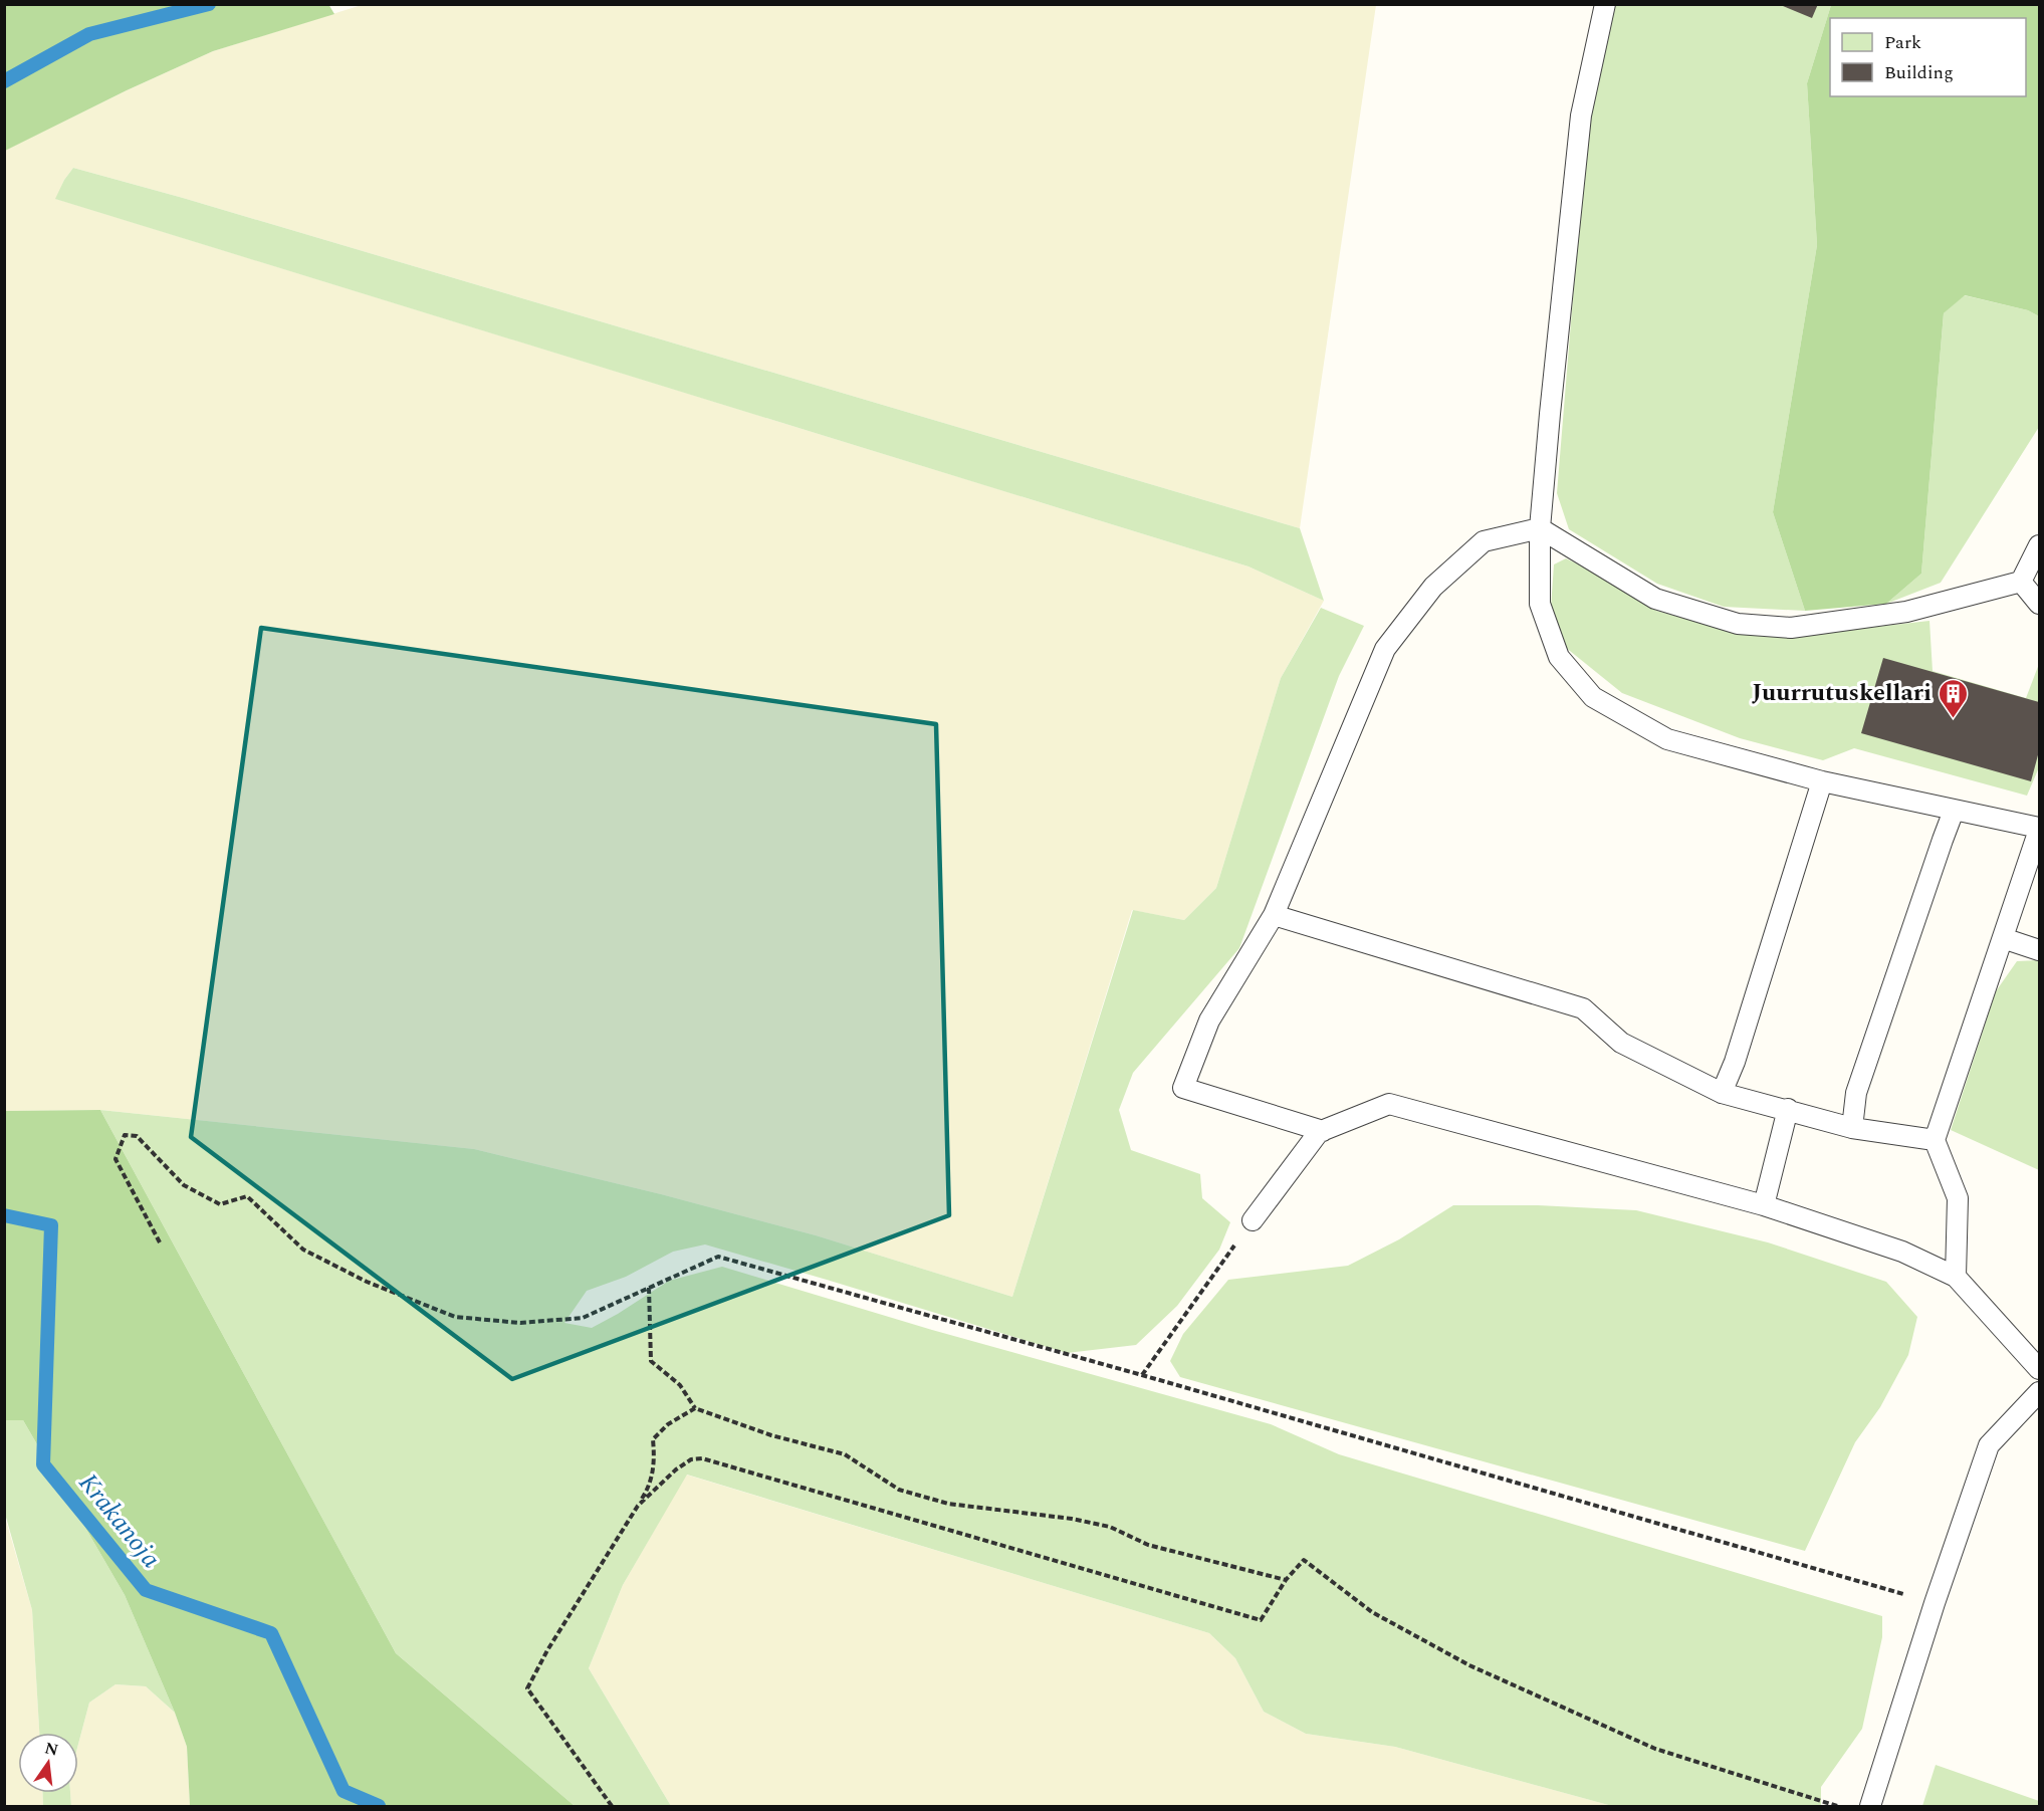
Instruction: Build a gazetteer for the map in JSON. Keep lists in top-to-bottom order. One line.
{"water":["Krakanoja"],"places":{"building":["Juurrutuskellari"]},"legend":["Park","Building"],"north":"top"}
